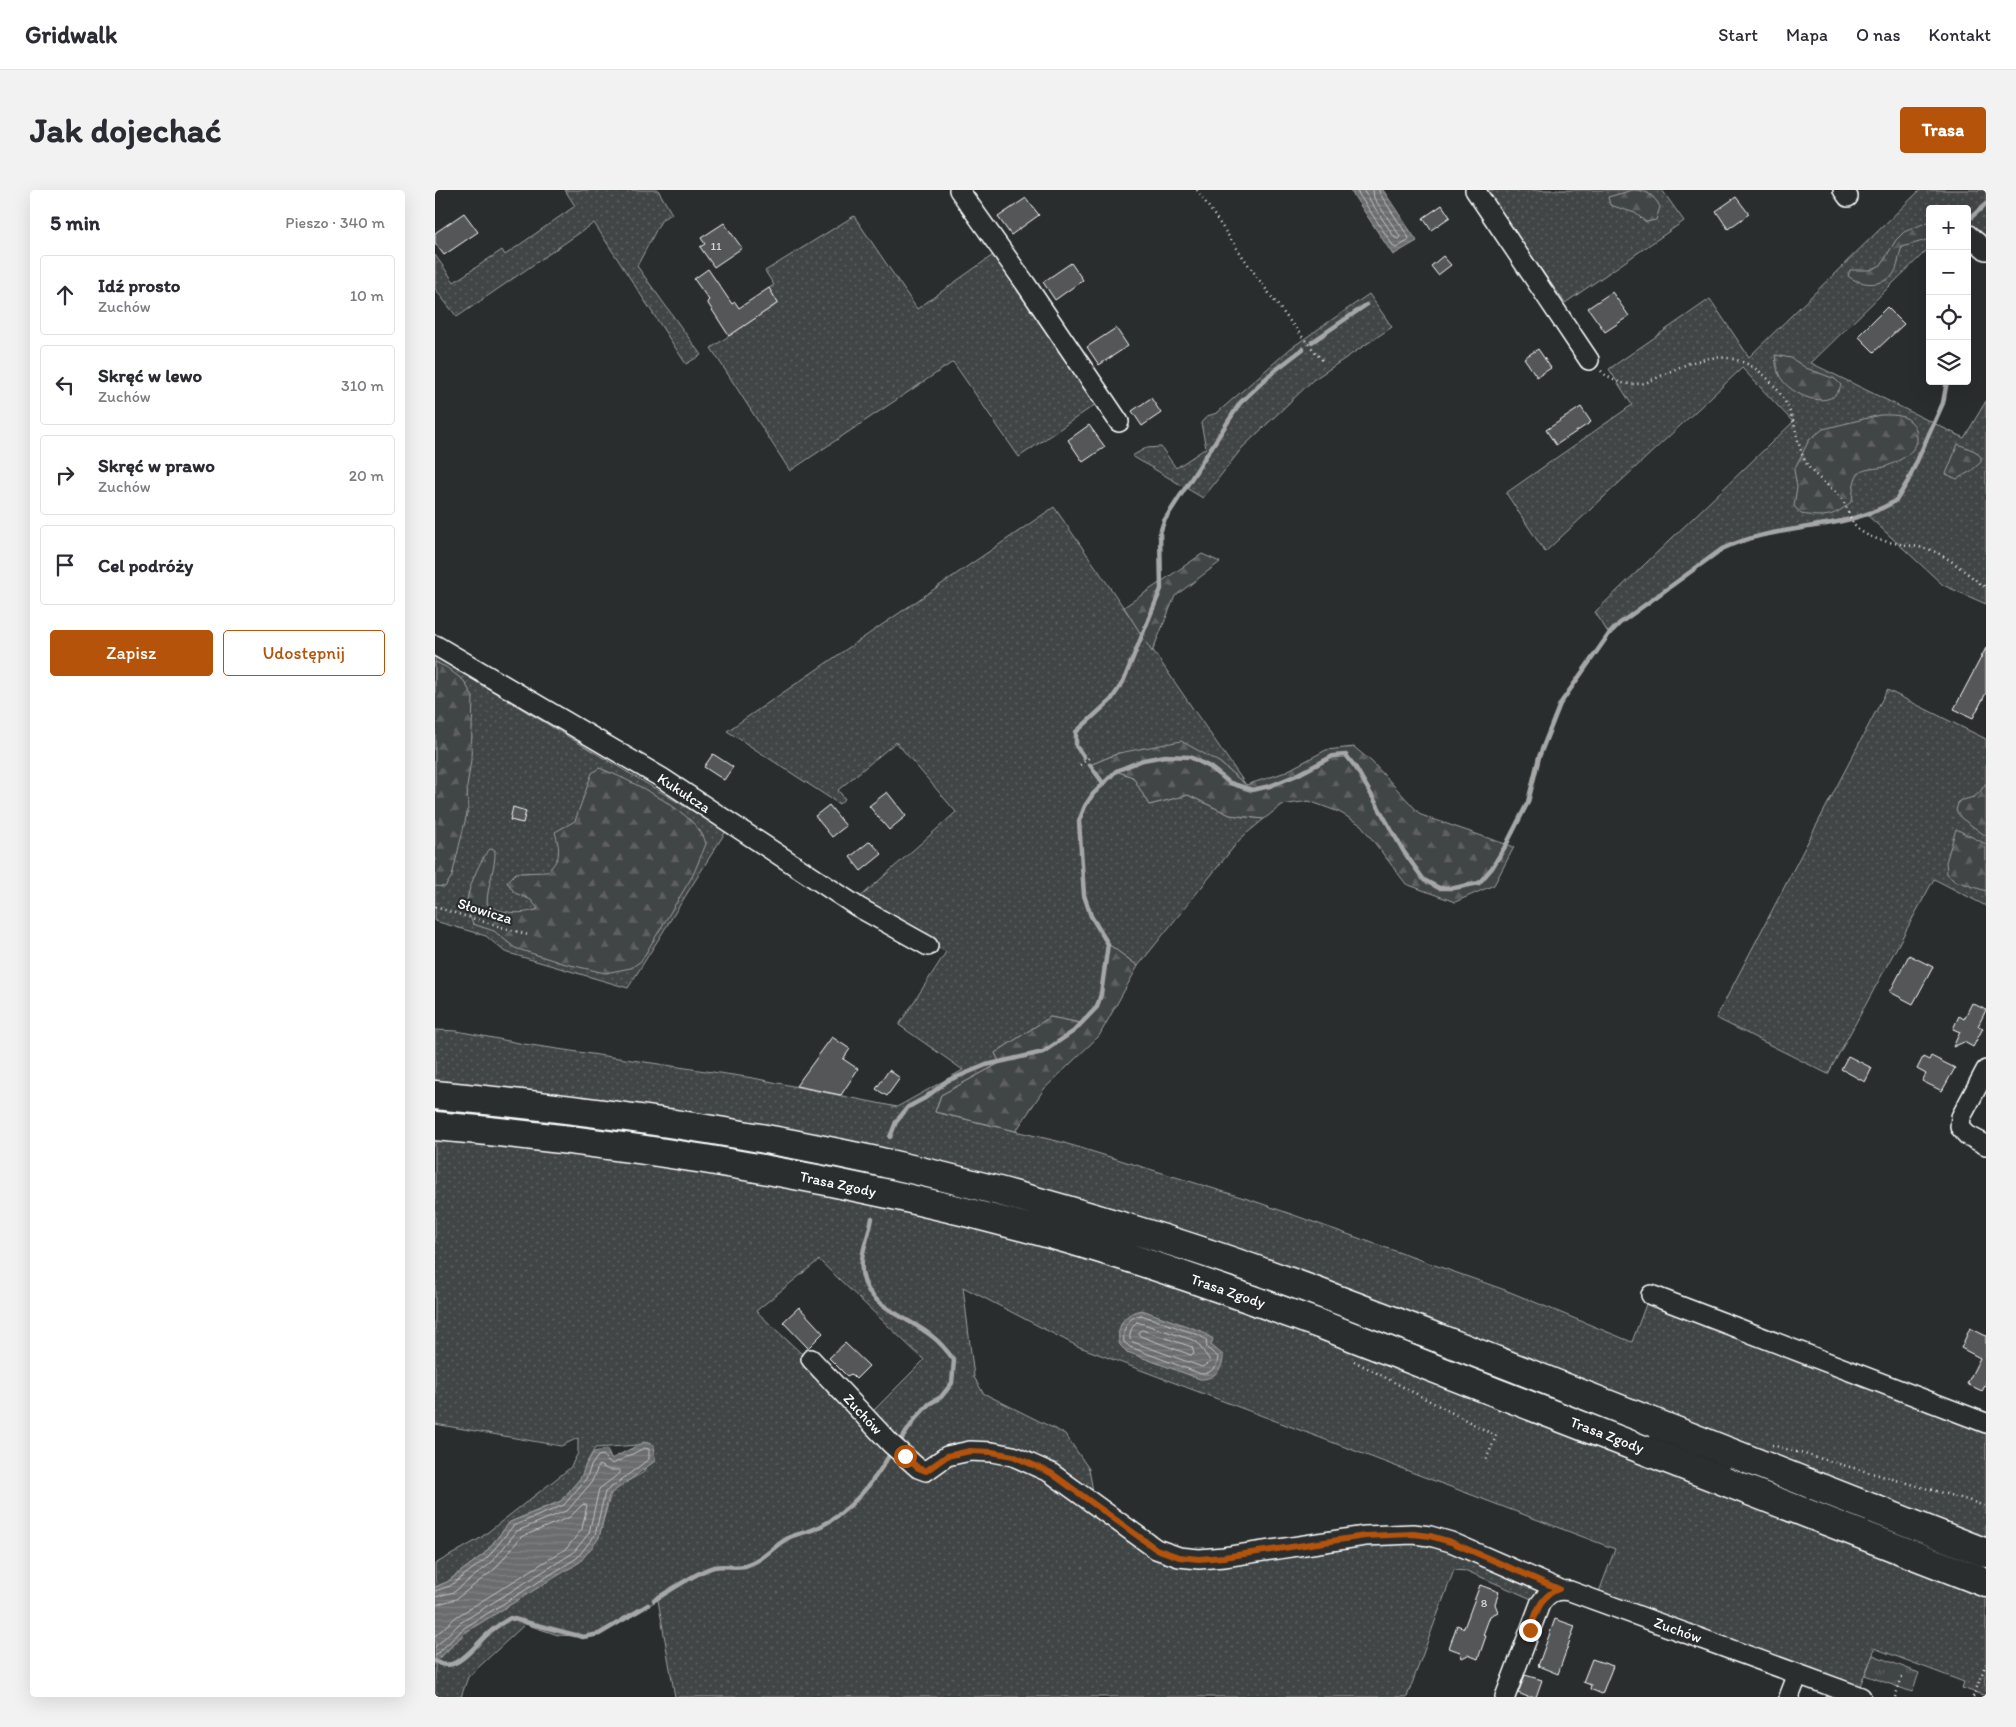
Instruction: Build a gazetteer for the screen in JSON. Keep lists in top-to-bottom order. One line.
{"streets":{"highway":["Trasa Zgody"],"street":["Kukułcza","Zuchów"],"path":["Słowicza"]},"house_numbers":["11","8"],"page":{"header":"Gridwalk","nav":["Start","Mapa","O nas","Kontakt"],"buttons":["Trasa",["Zapisz","Udostępnij"]],"title":"Jak dojechać","heading":["5 min","Pieszo · 340 m"],"map_buttons":["+","−"],"list":[["Idź prosto","Zuchów","10 m"],["Skręć w lewo","Zuchów","310 m"],["Skręć w prawo","Zuchów","20 m"],"Cel podróży"]}}
